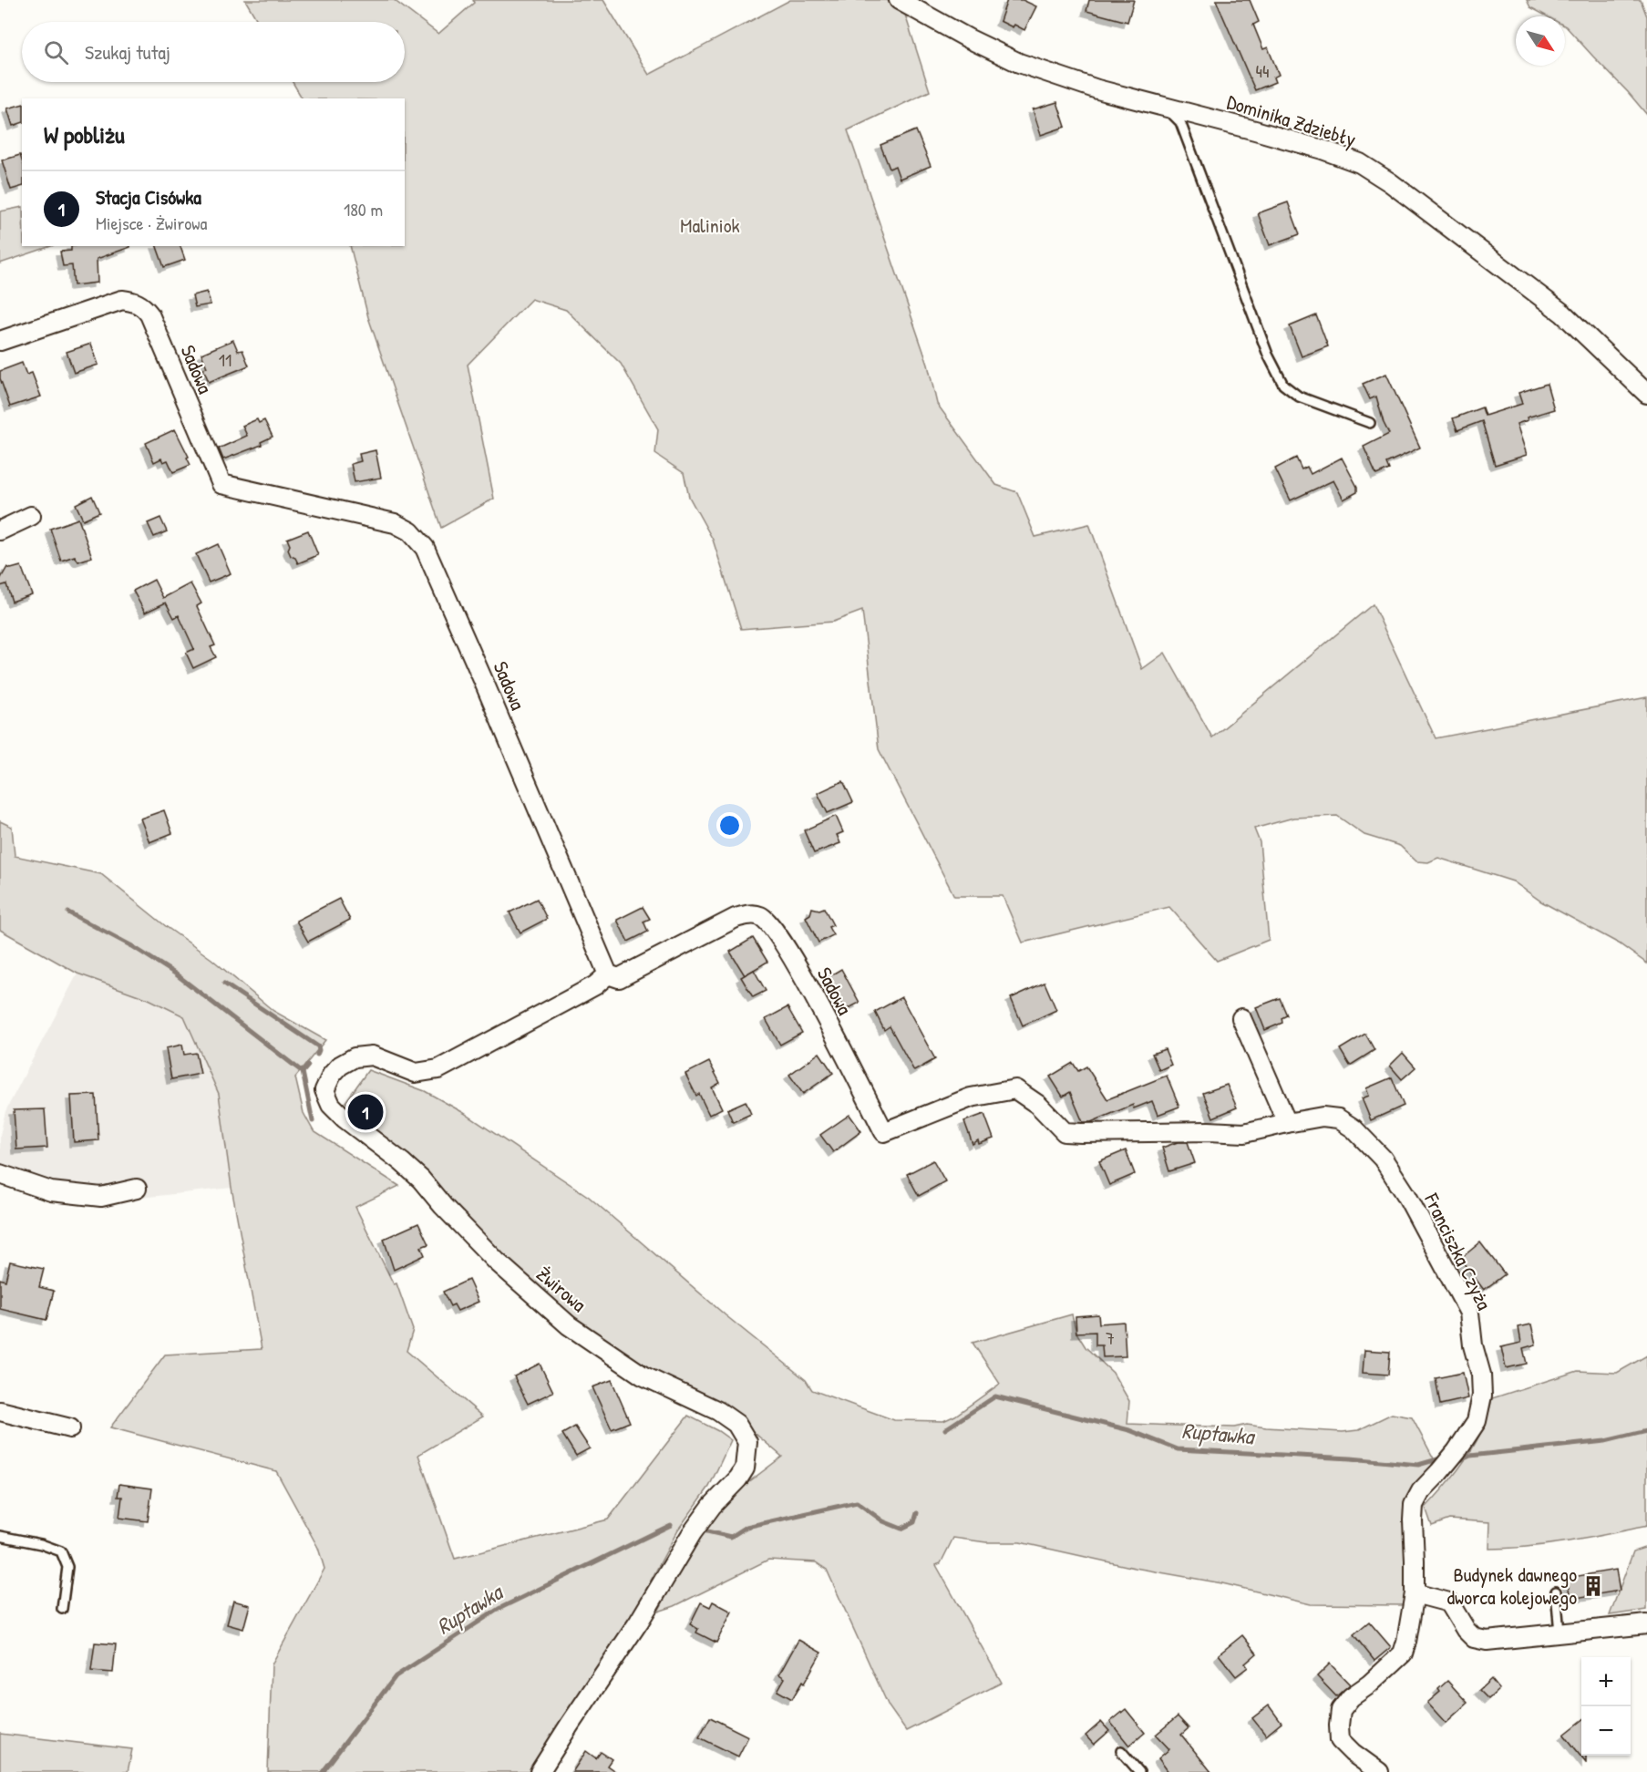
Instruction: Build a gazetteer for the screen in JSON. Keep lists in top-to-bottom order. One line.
{"streets":{"street":["Dominika Zdziebły","Sadowa","Franciszka Czyża","Żwirowa"]},"crossings":[["Sadowa","Franciszka Czyża"],["Sadowa","Żwirowa"]],"water":["Ruptawka"],"parks":["Maliniok"],"places":{"building":["Budynek dawnego dworca kolejowego"]},"house_numbers":["44","11","7"],"north":"bottom right","page":{"search":"Szukaj tutaj","heading":"W pobliżu","list":[{"mark":"1","name":"Stacja Cisówka","note":"Miejsce · Żwirowa","value":"180 m"}],"pins":"1","map_buttons":["+","−"]}}
